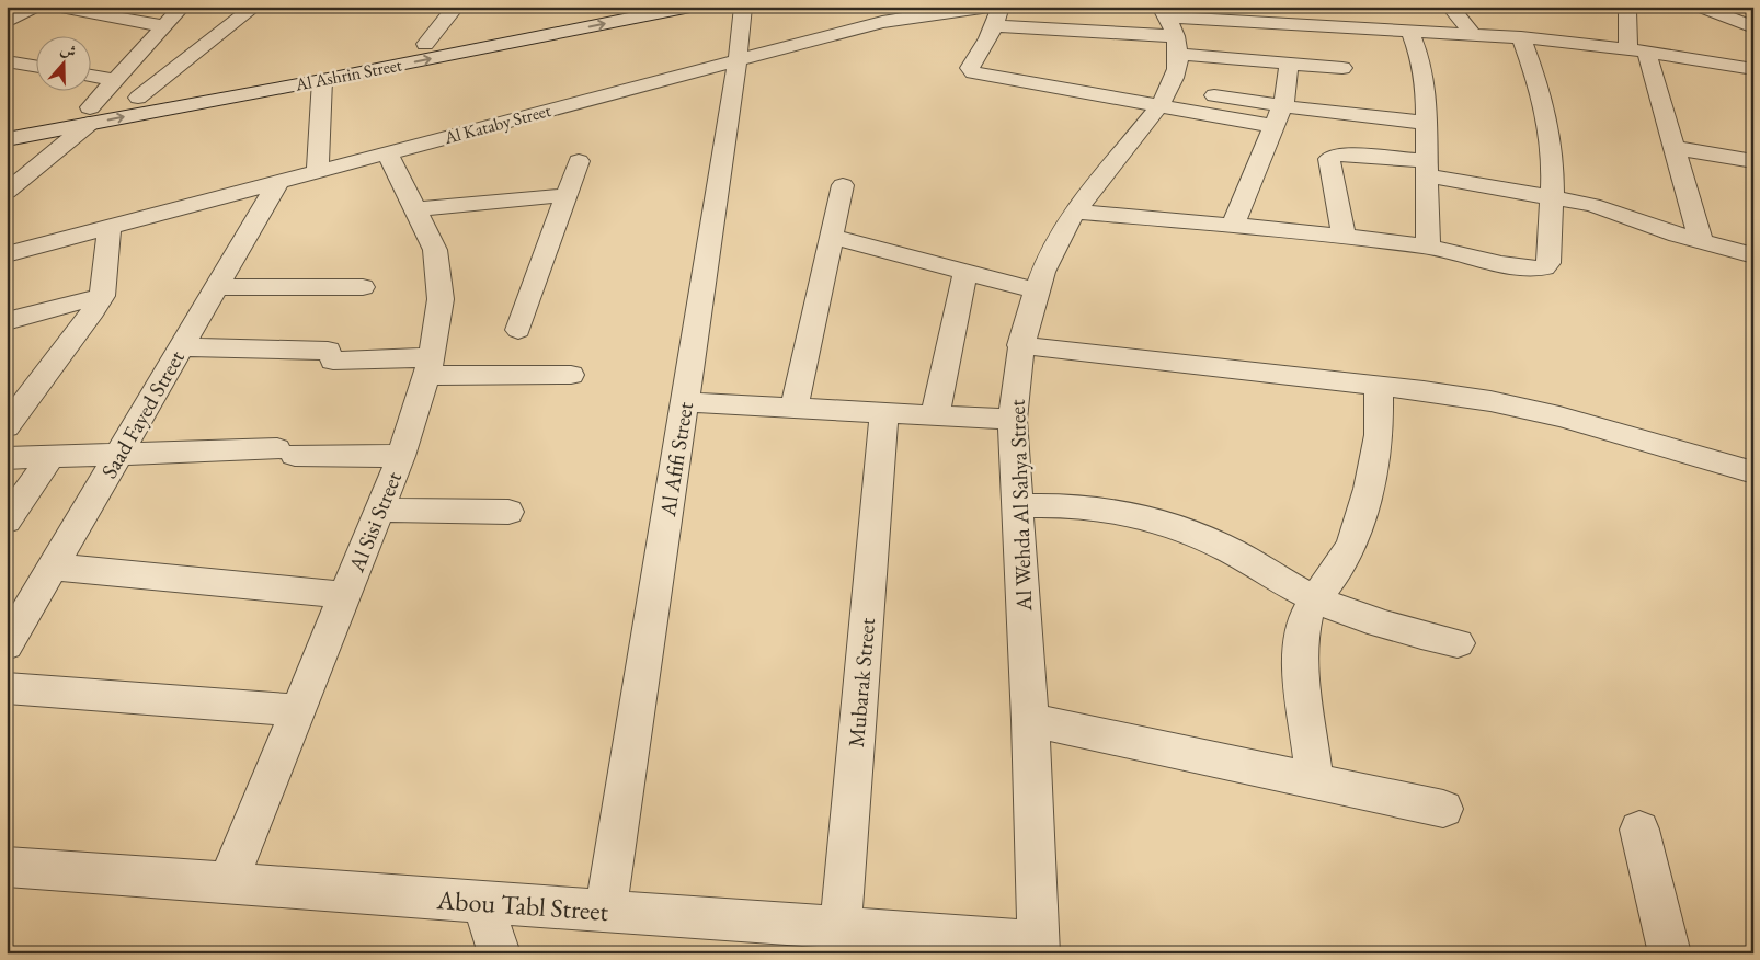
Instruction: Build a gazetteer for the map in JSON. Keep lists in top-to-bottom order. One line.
{"streets":{"street":["Al Ashrin Street","Al Kataby Street","Saad Fayed Street","Al Afifi Street","Al Wehda Al Sahya Street","Al Sisi Street","Mubarak Street","Abou Tabl Street"]},"crossings":[["Al Kataby Street","Saad Fayed Street"],["Al Kataby Street","Al Afifi Street"],["Al Kataby Street","Al Wehda Al Sahya Street"],["Al Kataby Street","Al Sisi Street"],["Al Afifi Street","Abou Tabl Street"],["Al Wehda Al Sahya Street","Abou Tabl Street"],["Al Sisi Street","Abou Tabl Street"],["Mubarak Street","Abou Tabl Street"]],"north":"top"}
